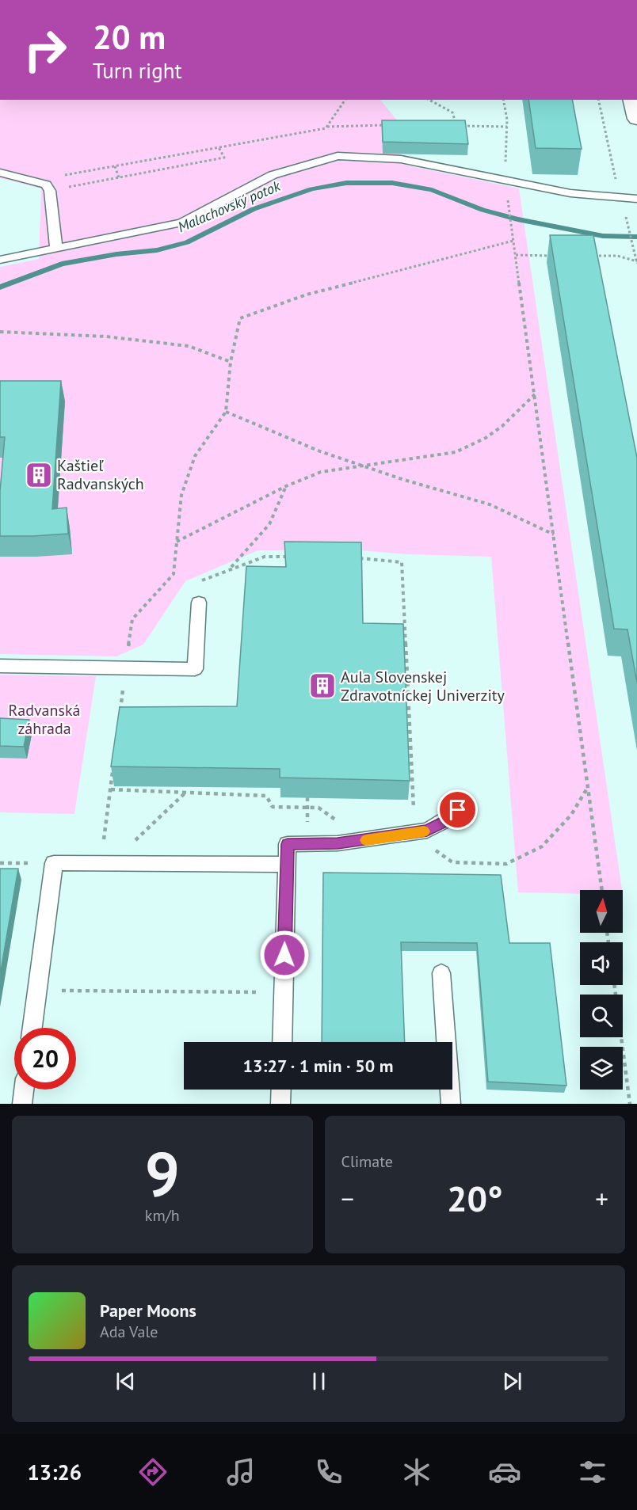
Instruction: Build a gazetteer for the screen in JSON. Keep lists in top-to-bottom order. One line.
{"water":["Malachovský potok"],"parks":["Radvanská záhrada"],"places":{"building":["Kaštieľ Radvanských","Aula Slovenskej Zdravotníckej Univerzity"]},"north":"top","page":{"turn":["20 m","Turn right"],"limit":"20","trip":"13:27 · 1 min · 50 m","tile":[["9","km/h"],"Climate"],"heat":["−","20°","+"],"song":["Paper Moons","Ada Vale"],"tabs":"13:26"}}
